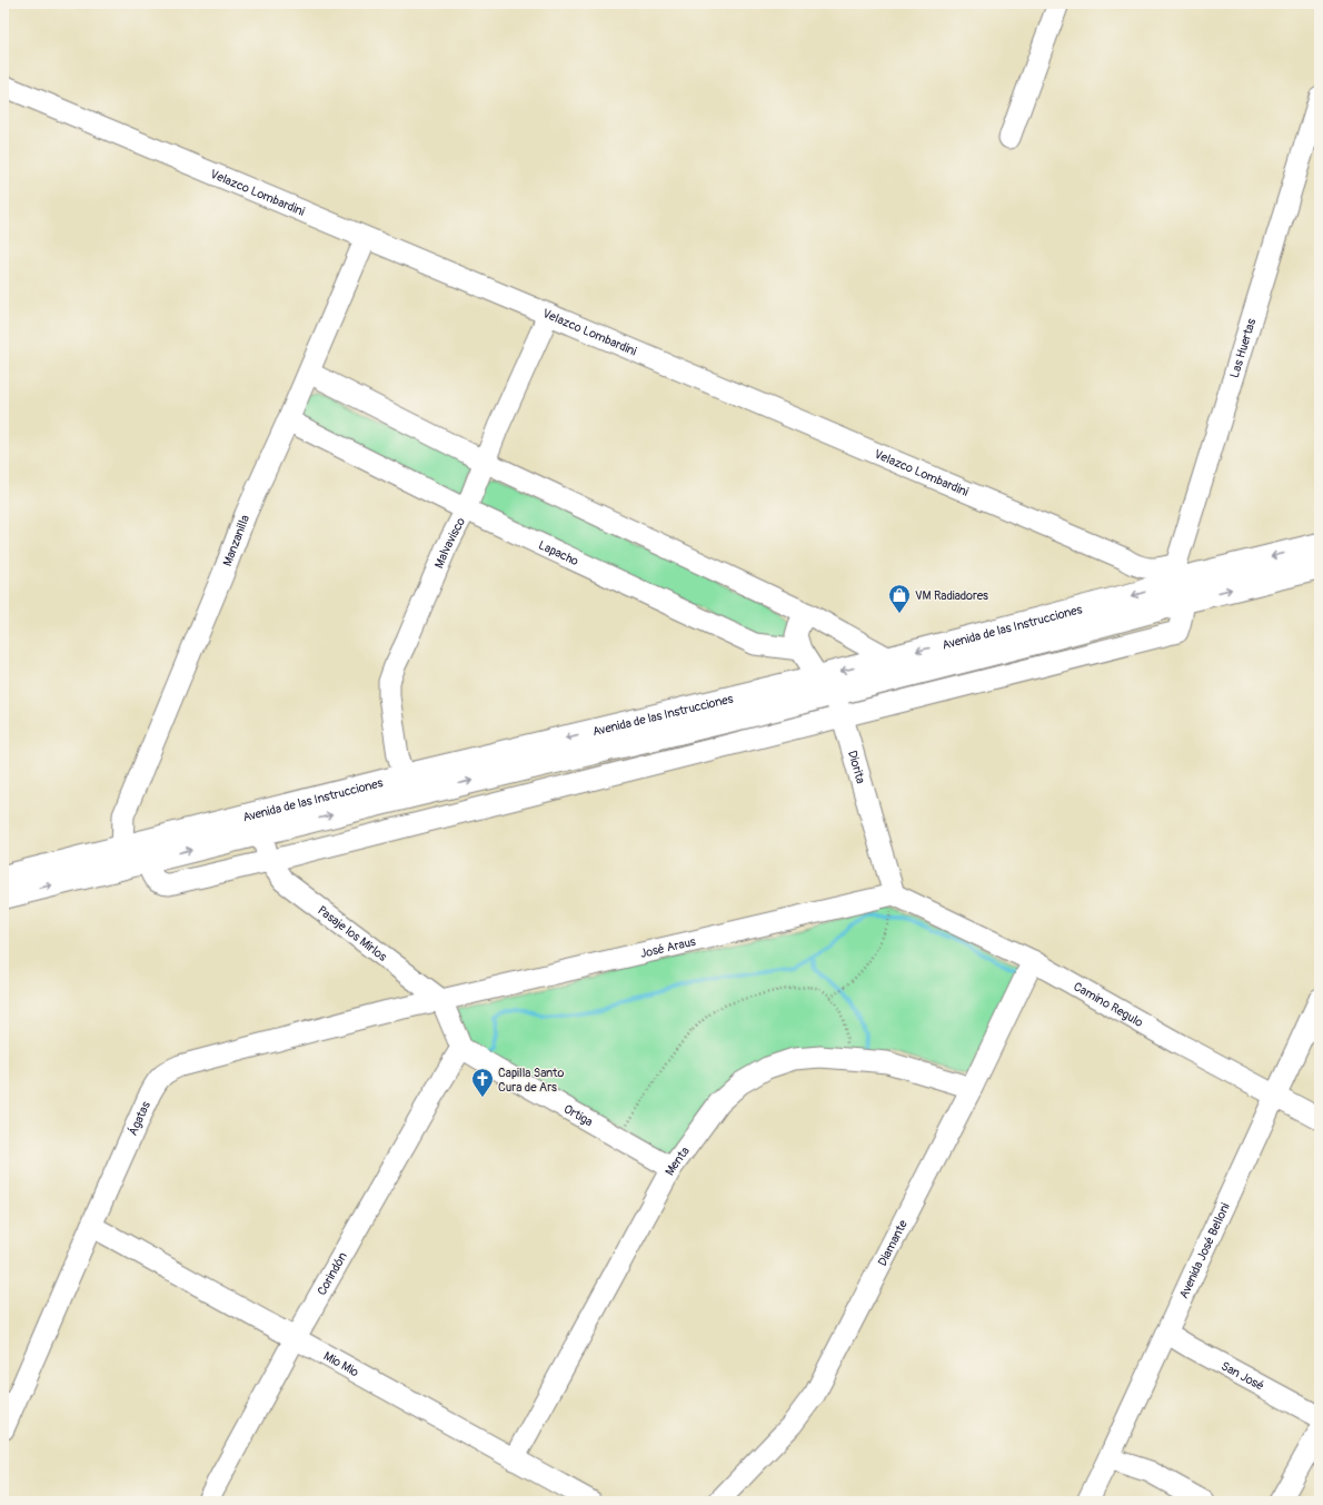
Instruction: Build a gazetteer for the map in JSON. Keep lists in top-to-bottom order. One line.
{"streets":{"main road":["Avenida de las Instrucciones"],"street":["Velazco Lombardini","Las Huertas","Manzanilla","Malvavisco","Lapacho","Diorita","Pasaje los Mirlos","José Araus","Camino Regulo","Ortiga","Ágatas","Menta","Diamante","Avenida José Belloni","Corindón","Mio Mio","San José"]},"crossings":[["Velazco Lombardini","Las Huertas"],["Velazco Lombardini","Manzanilla"],["Velazco Lombardini","Malvavisco"],["Velazco Lombardini","Avenida de las Instrucciones"],["Las Huertas","Avenida de las Instrucciones"],["Manzanilla","Lapacho"],["Manzanilla","Avenida de las Instrucciones"],["Malvavisco","Lapacho"],["Malvavisco","Avenida de las Instrucciones"],["Lapacho","Diorita"],["Avenida de las Instrucciones","Diorita"],["Diorita","José Araus"],["Diorita","Camino Regulo"],["Pasaje los Mirlos","José Araus"],["Pasaje los Mirlos","Ágatas"],["José Araus","Camino Regulo"],["José Araus","Ágatas"],["Camino Regulo","Diamante"],["Camino Regulo","Avenida José Belloni"],["Ortiga","Menta"],["Ortiga","Corindón"],["Ágatas","Mio Mio"],["Menta","Diamante"],["Menta","Mio Mio"],["Avenida José Belloni","San José"],["Corindón","Mio Mio"]],"places":{"shop":["VM Radiadores"],"church":["Capilla Santo Cura de Ars"]}}
